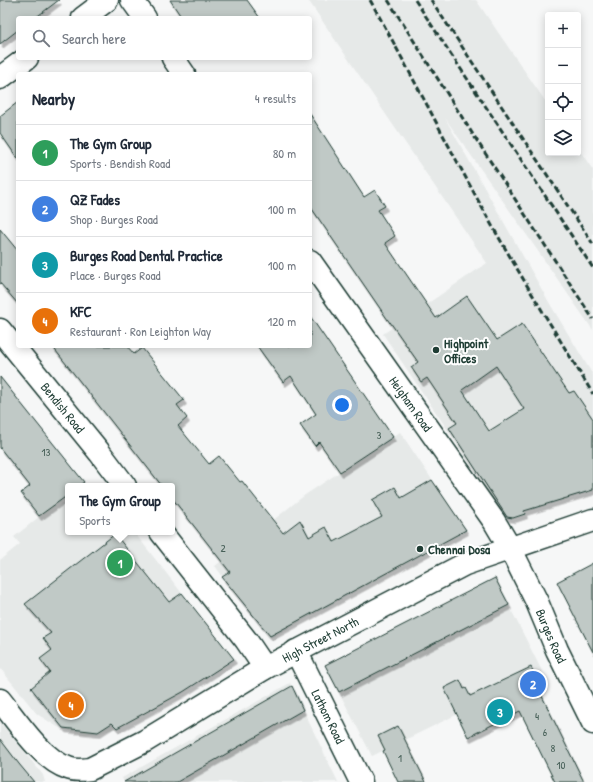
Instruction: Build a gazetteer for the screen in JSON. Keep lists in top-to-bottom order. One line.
{"streets":{"street":["Heigham Road","Bendish Road","Burges Road","High Street North","Lathom Road"]},"crossings":[["Heigham Road","Burges Road"],["Heigham Road","High Street North"],["Burges Road","High Street North"],["High Street North","Lathom Road"]],"places":["Highpoint Offices","Chennai Dosa"],"house_numbers":["3","13","2","4","6","8","1","10"],"page":{"map_buttons":["+","−"],"search":"Search here","heading":["Nearby","4 results"],"list":[{"mark":"1","name":"The Gym Group","note":"Sports · Bendish Road","value":"80 m"},{"mark":"2","name":"QZ Fades","note":"Shop · Burges Road","value":"100 m"},{"mark":"3","name":"Burges Road Dental Practice","note":"Place · Burges Road","value":"100 m"},{"mark":"4","name":"KFC","note":"Restaurant · Ron Leighton Way","value":"120 m"}],"popup":["The Gym Group","Sports"],"pins":["1","2","4","3"]}}
